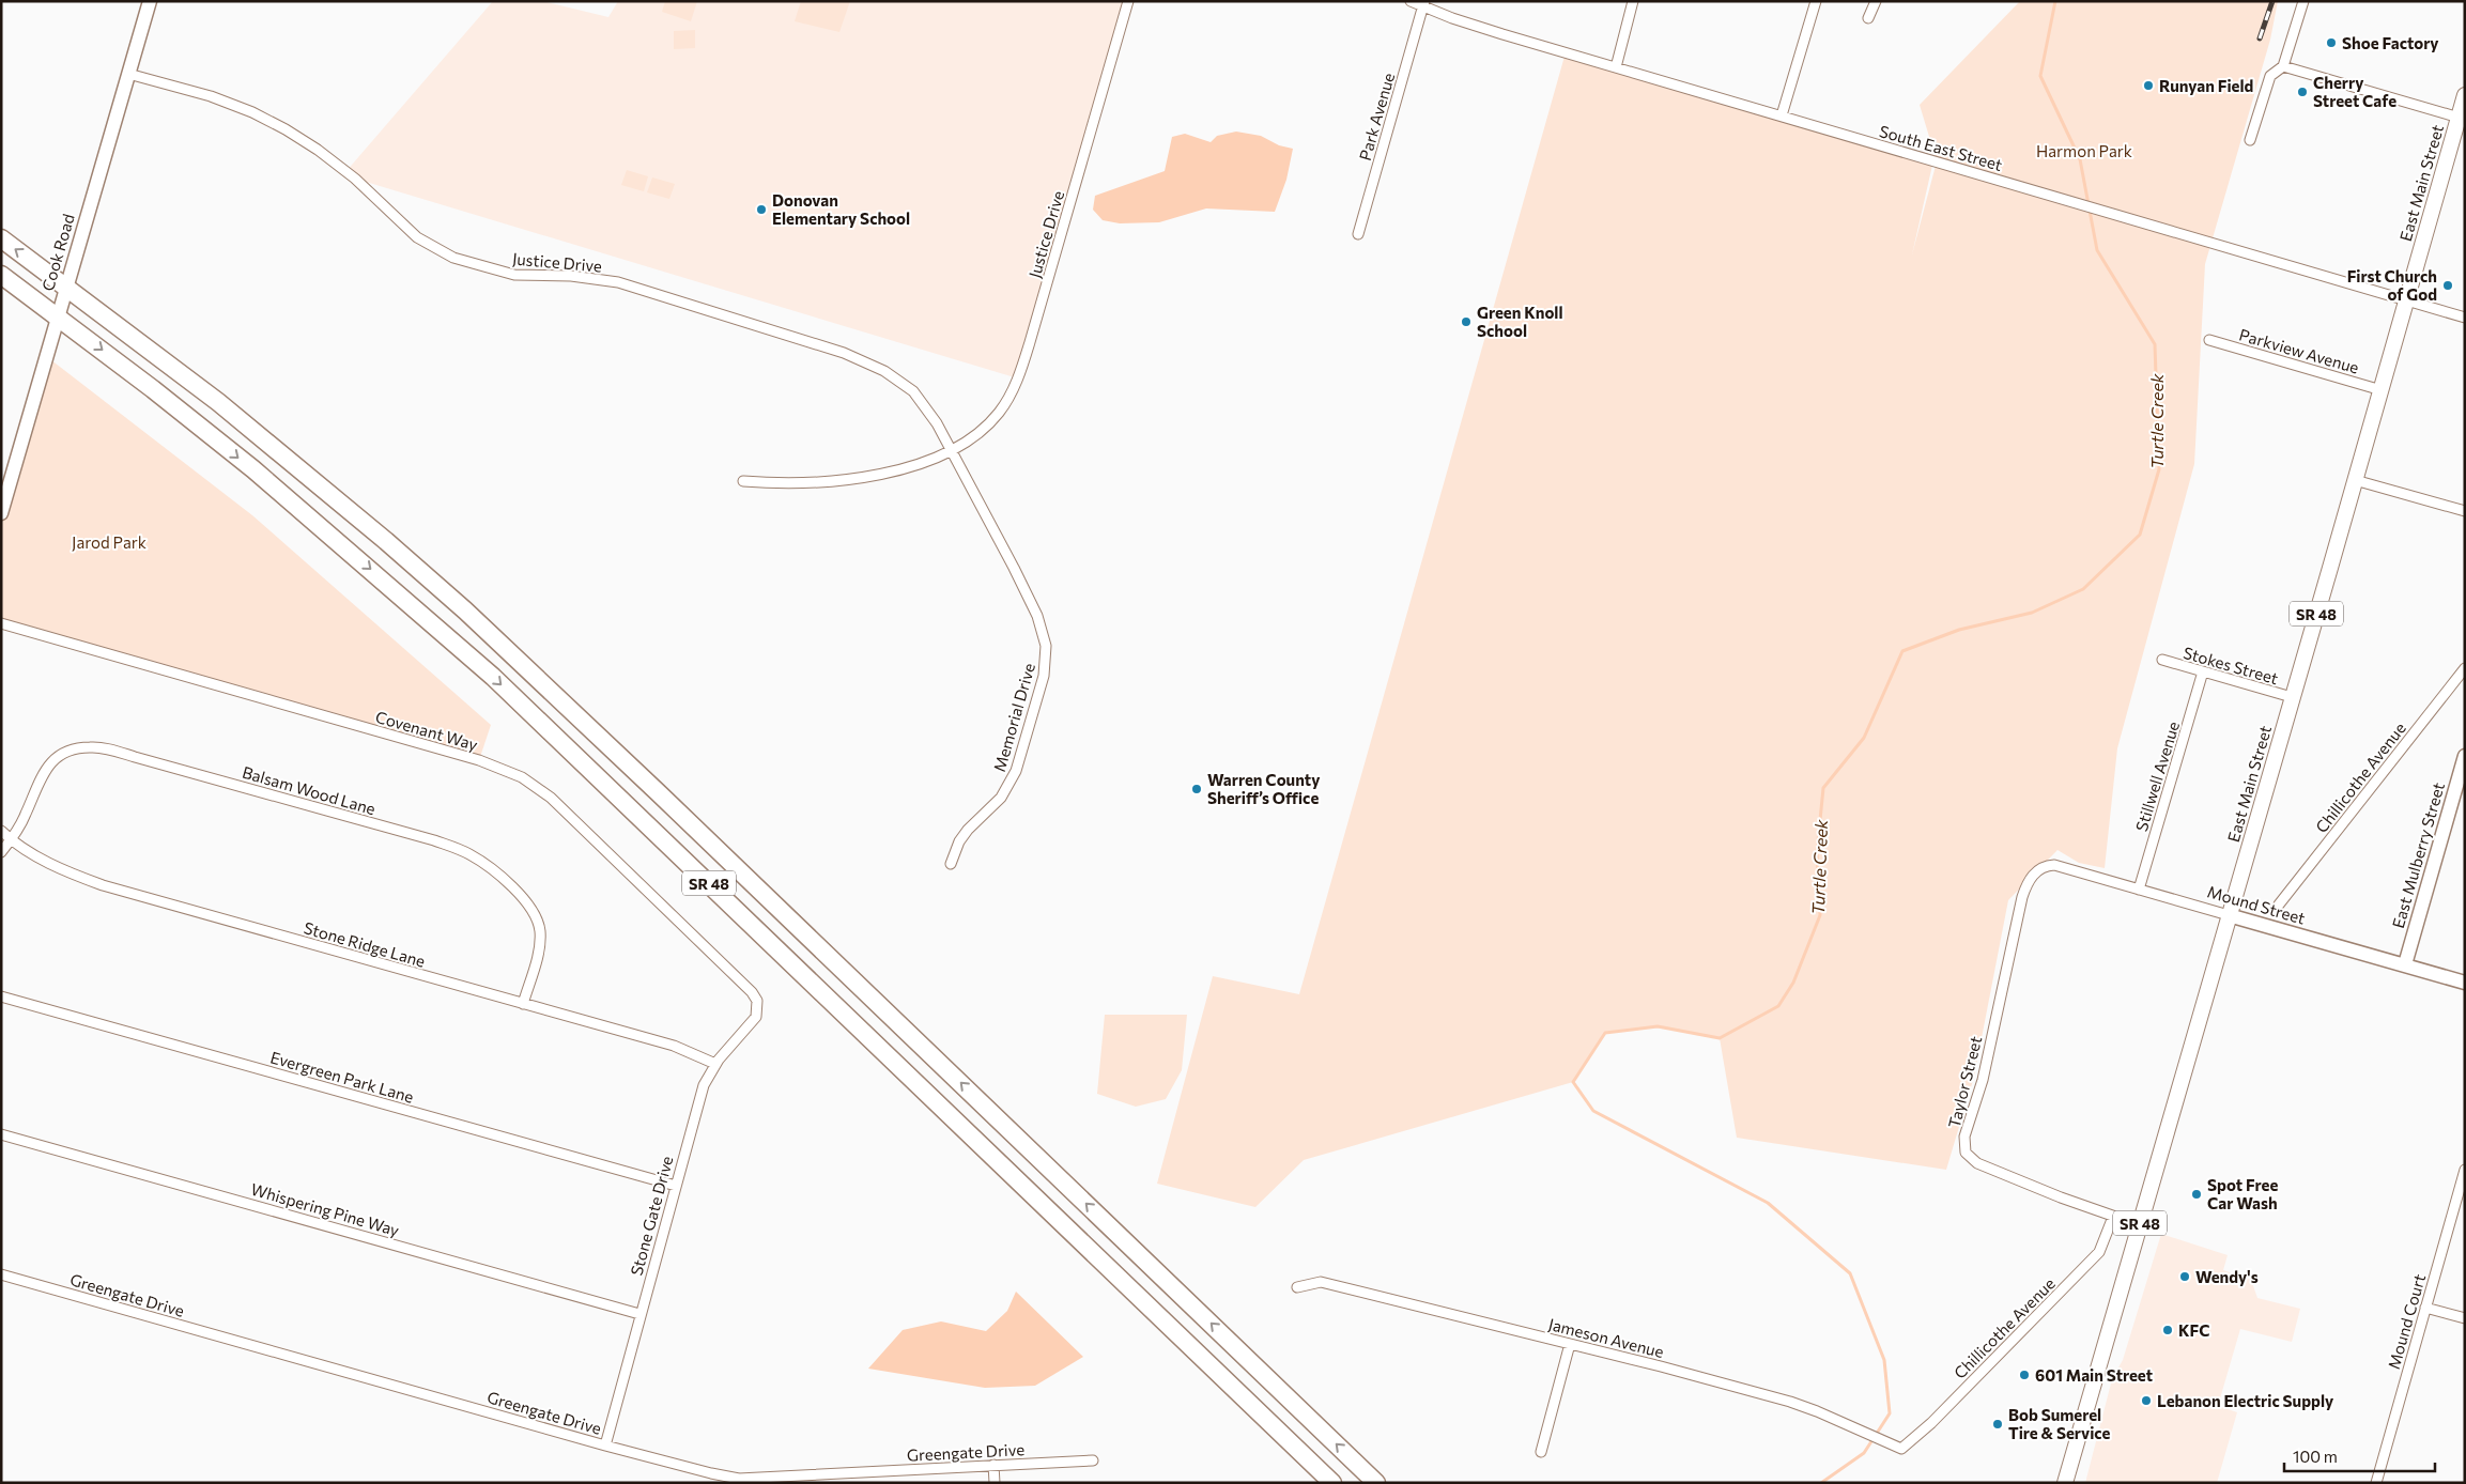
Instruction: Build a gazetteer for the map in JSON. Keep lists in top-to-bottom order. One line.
{"streets":{"highway":["SR 48"],"main road":["East Main Street"],"street":["Park Avenue","South East Street","Justice Drive","Cook Road","Parkview Avenue","Stokes Street","Memorial Drive","Covenant Way","Stillwell Avenue","Chillicothe Avenue","Balsam Wood Lane","East Mulberry Street","Mound Street","Stone Ridge Lane","Evergreen Park Lane","Taylor Street","Whispering Pine Way","Stone Gate Drive","Greengate Drive","Mound Court","Jameson Avenue"]},"crossings":[["Park Avenue","South East Street"],["South East Street","East Main Street"],["East Main Street","Parkview Avenue"],["East Main Street","Stokes Street"],["East Main Street","Mound Street"],["East Main Street","Taylor Street"],["Justice Drive","Cook Road"],["Justice Drive","Memorial Drive"],["Cook Road","SR 48"],["Stokes Street","Stillwell Avenue"],["Covenant Way","Stone Gate Drive"],["Stillwell Avenue","Mound Street"],["Chillicothe Avenue","Taylor Street"],["Chillicothe Avenue","Jameson Avenue"],["Balsam Wood Lane","Stone Ridge Lane"],["East Mulberry Street","Mound Street"],["Mound Street","Taylor Street"],["Stone Ridge Lane","Stone Gate Drive"],["Evergreen Park Lane","Stone Gate Drive"],["Whispering Pine Way","Stone Gate Drive"],["Stone Gate Drive","Greengate Drive"]],"water":["Turtle Creek"],"parks":["Harmon Park","Jarod Park"],"places":["Shoe Factory","Runyan Field","Cherry Street Cafe","Donovan Elementary School","First Church of God","Green Knoll School","Warren County Sheriff’s Office","Spot Free Car Wash","Wendy's","KFC","601 Main Street","Lebanon Electric Supply","Bob Sumerel Tire & Service"],"scale_bar":"100 m"}
